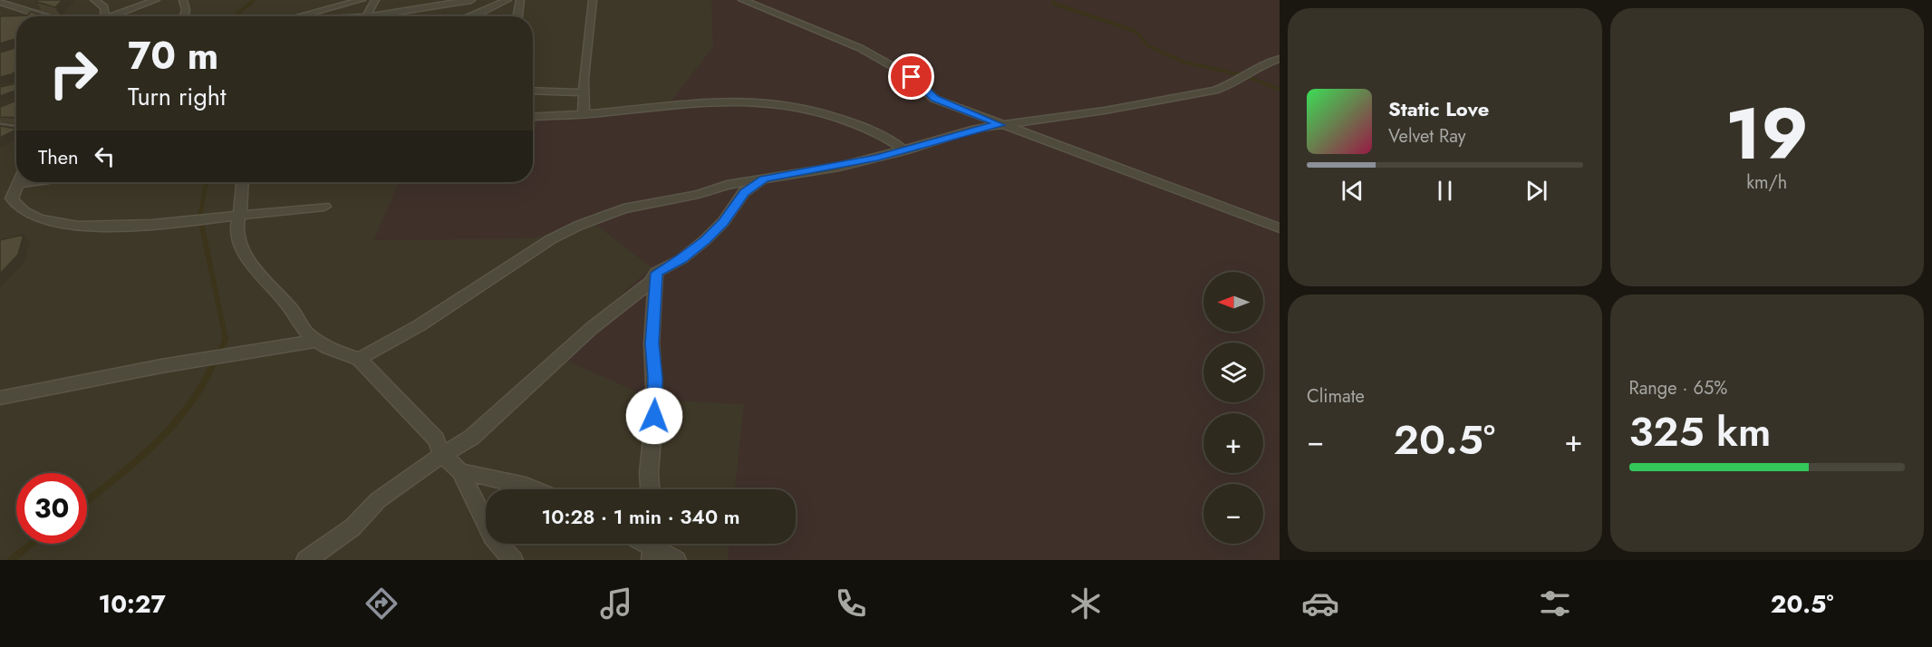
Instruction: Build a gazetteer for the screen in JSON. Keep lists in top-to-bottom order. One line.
{"north":"left","page":{"tile":[["19","km/h"],"Climate",["Range · 65%","325 km"]],"turn":["70 m","Turn right"],"song":["Static Love","Velvet Ray"],"then":"Then","map_buttons":["+","−"],"heat":["−","20.5°","+"],"limit":"30","trip":"10:28 · 1 min · 340 m","tabs":["10:27","20.5°"]}}
